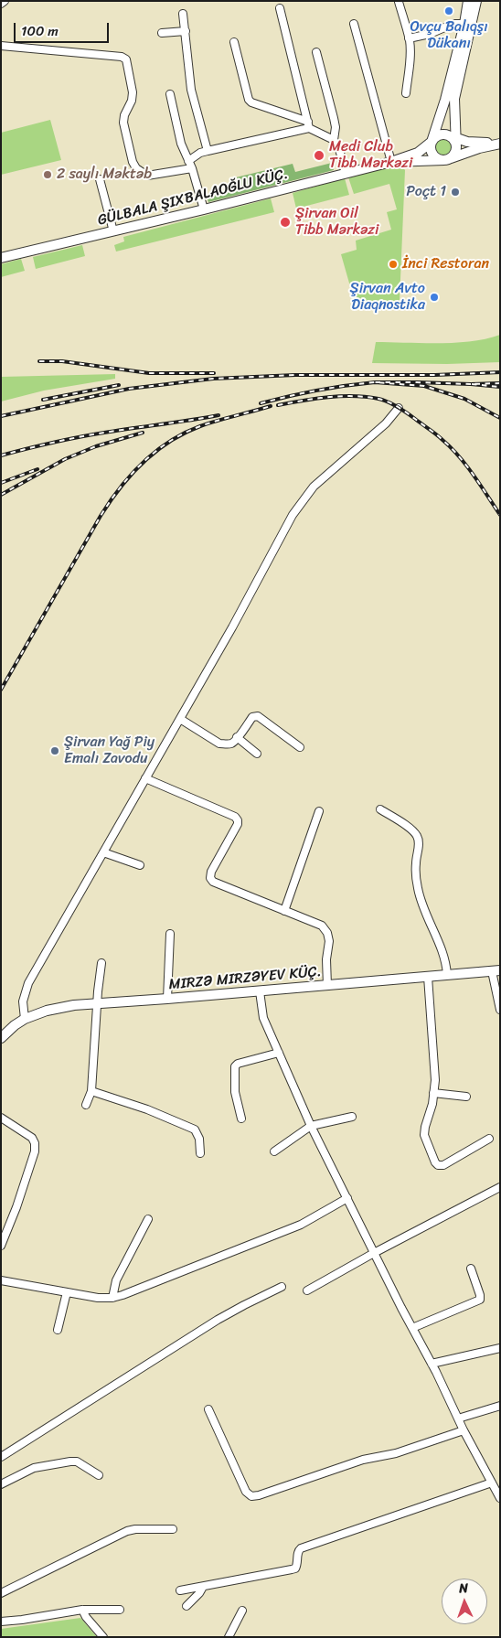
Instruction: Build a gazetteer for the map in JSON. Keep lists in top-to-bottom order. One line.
{"streets":{"main road":["MIRZƏ MIRZƏYEV KÜÇ."]},"places":["Ovçu Balıqşı Dükanı","Medi Club Tibb Mərkəzi","2 saylı Məktəb","Poçt 1","Şirvan Oil Tibb Mərkəzi","İnci Restoran","Şirvan Avto Diaqnostika","Şirvan Yağ Piy Emalı Zavodu"],"scale_bar":"100 m","north":"top"}
